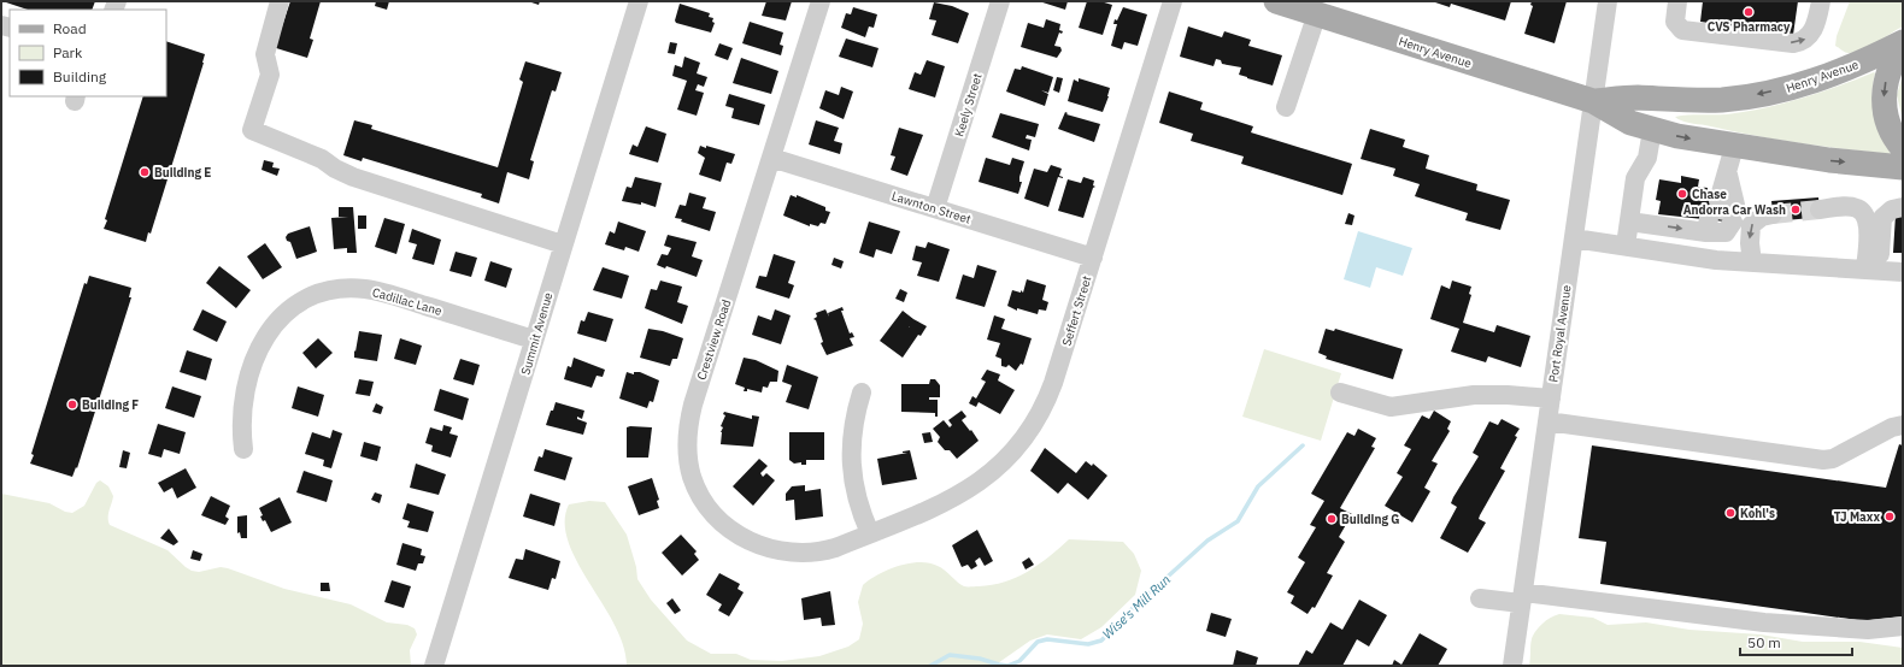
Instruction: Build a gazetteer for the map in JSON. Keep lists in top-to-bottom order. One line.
{"streets":{"main road":["Henry Avenue"],"street":["Keely Street","Lawnton Street","Cadillac Lane","Seffert Street","Summit Avenue","Port Royal Avenue","Crestview Road"]},"crossings":[["Henry Avenue","Port Royal Avenue"],["Keely Street","Lawnton Street"],["Lawnton Street","Seffert Street"],["Lawnton Street","Crestview Road"],["Cadillac Lane","Summit Avenue"],["Seffert Street","Crestview Road"]],"water":["Wise's Mill Run"],"places":["CVS Pharmacy","Building E","Chase","Andorra Car Wash","Building F","Kohl's","TJ Maxx","Building G"],"legend":["Road","Park","Building"],"scale_bar":"50 m"}
